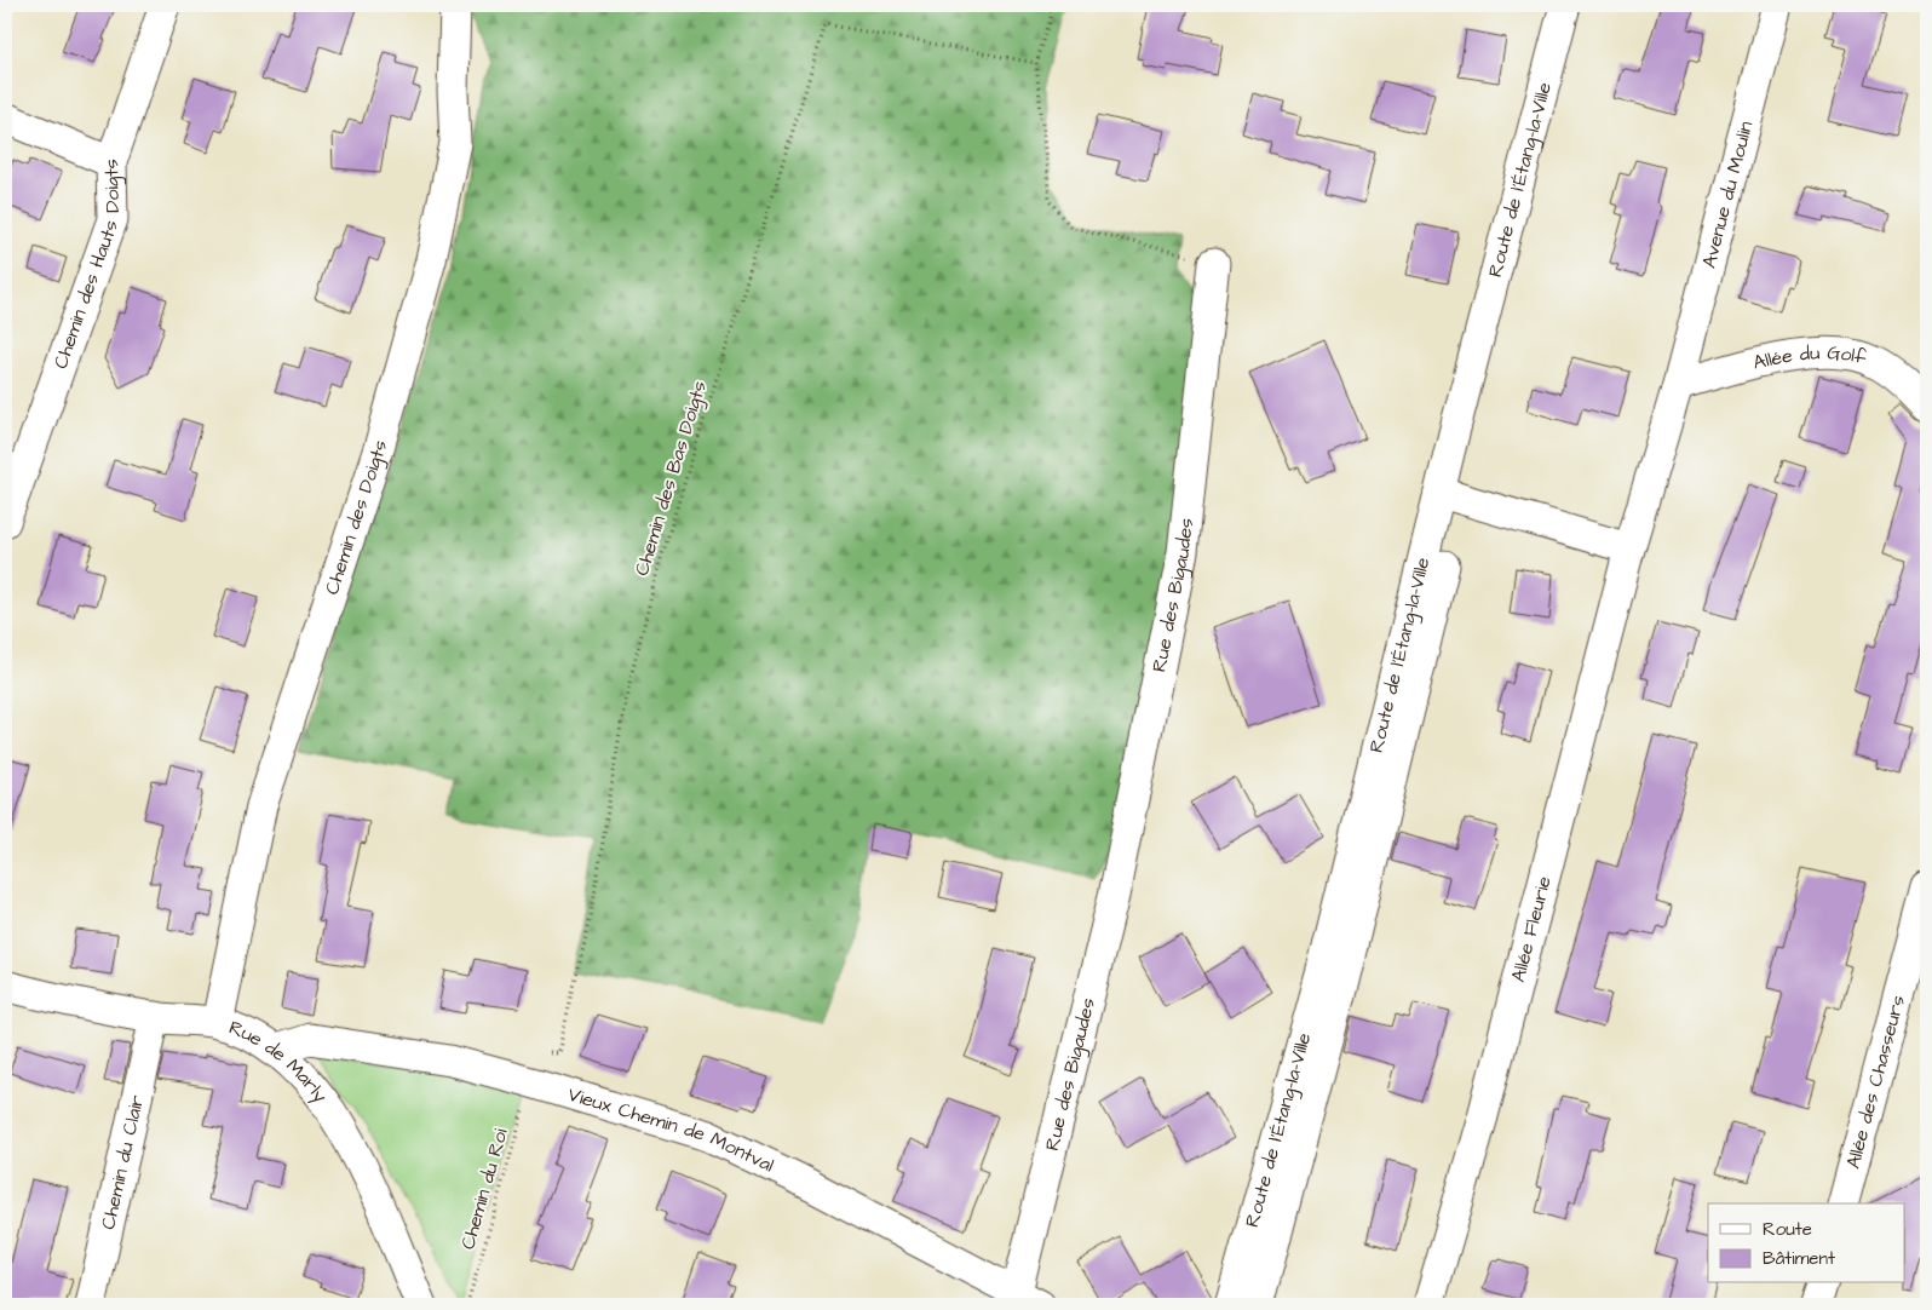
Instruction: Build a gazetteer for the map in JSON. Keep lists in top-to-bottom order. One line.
{"streets":{"street":["Route de l'Étang-la-Ville","Avenue du Moulin","Chemin des Hauts Doigts","Allée du Golf","Chemin des Doigts","Rue des Bigaudes","Allée Fleurie","Rue de Marly","Allée des Chasseurs","Vieux Chemin de Montval","Chemin du Clair"],"path":["Chemin des Bas Doigts","Chemin du Roi"]},"crossings":[["Avenue du Moulin","Allée du Golf"],["Avenue du Moulin","Allée Fleurie"],["Chemin des Doigts","Rue de Marly"],["Rue des Bigaudes","Vieux Chemin de Montval"],["Rue de Marly","Vieux Chemin de Montval"],["Rue de Marly","Chemin du Clair"],["Vieux Chemin de Montval","Chemin du Roi"]],"legend":["Route","Bâtiment"]}
